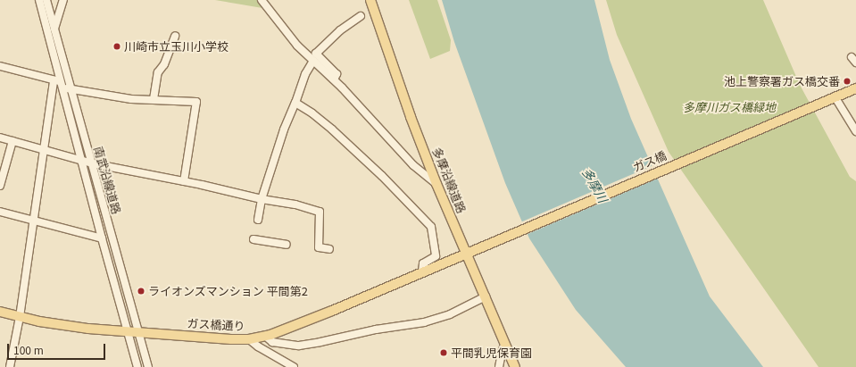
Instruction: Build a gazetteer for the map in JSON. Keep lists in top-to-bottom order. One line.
{"streets":{"main road":["ガス橋","多摩沿線道路","ガス橋通り"],"street":["南武沿線道路"]},"crossings":[["ガス橋","ガス橋通り"],["南武沿線道路","ガス橋通り"],["多摩沿線道路","ガス橋通り"]],"water":["多摩川"],"parks":["多摩川ガス橋緑地"],"places":["川崎市立玉川小学校","池上警察署ガス橋交番","ライオンズマンション 平間第2","平間乳児保育園"],"scale_bar":"100 m"}
